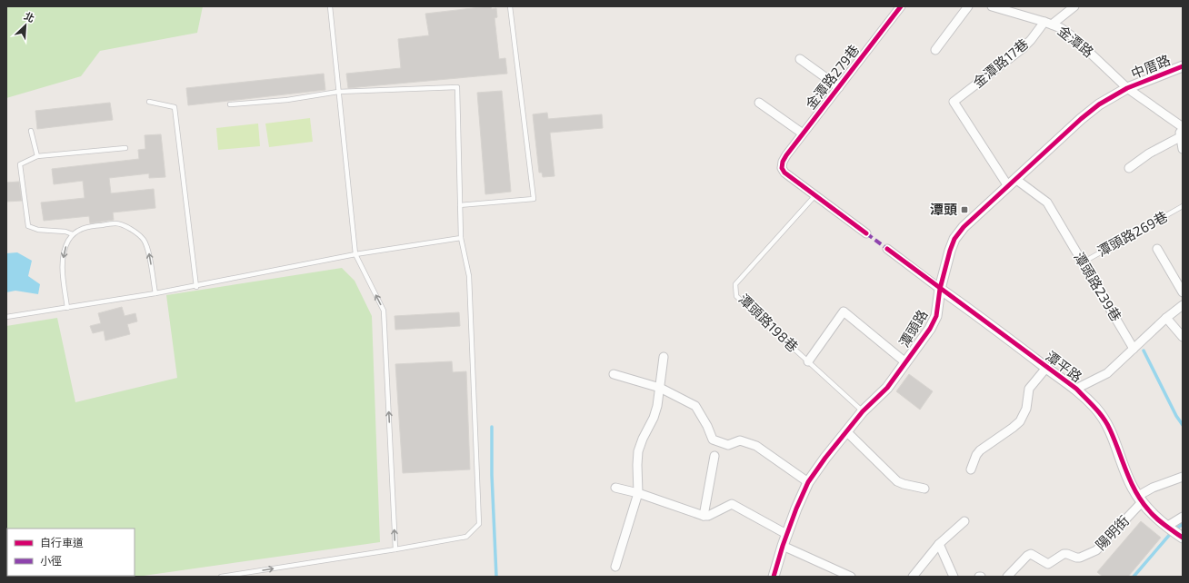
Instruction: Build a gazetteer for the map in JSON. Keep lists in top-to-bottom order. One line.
{"streets":{"street":["金潭路","金潭路17巷","中厝路","金潭路279巷","潭頭路239巷","潭頭路","潭平路","陽明街"],"lane":["潭頭路269巷","潭頭路198巷"]},"crossings":[["金潭路","金潭路17巷"],["金潭路","中厝路"],["金潭路","潭頭路"],["金潭路17巷","潭頭路239巷"],["金潭路17巷","潭頭路"],["中厝路","潭頭路"],["金潭路279巷","潭頭路198巷"],["潭頭路269巷","潭頭路239巷"],["潭頭路239巷","潭頭路"],["潭頭路198巷","潭頭路"],["潭頭路","潭平路"],["潭平路","陽明街"]],"places":{"transit":["潭頭"]},"legend":["自行車道","小徑"],"north":"top right"}
